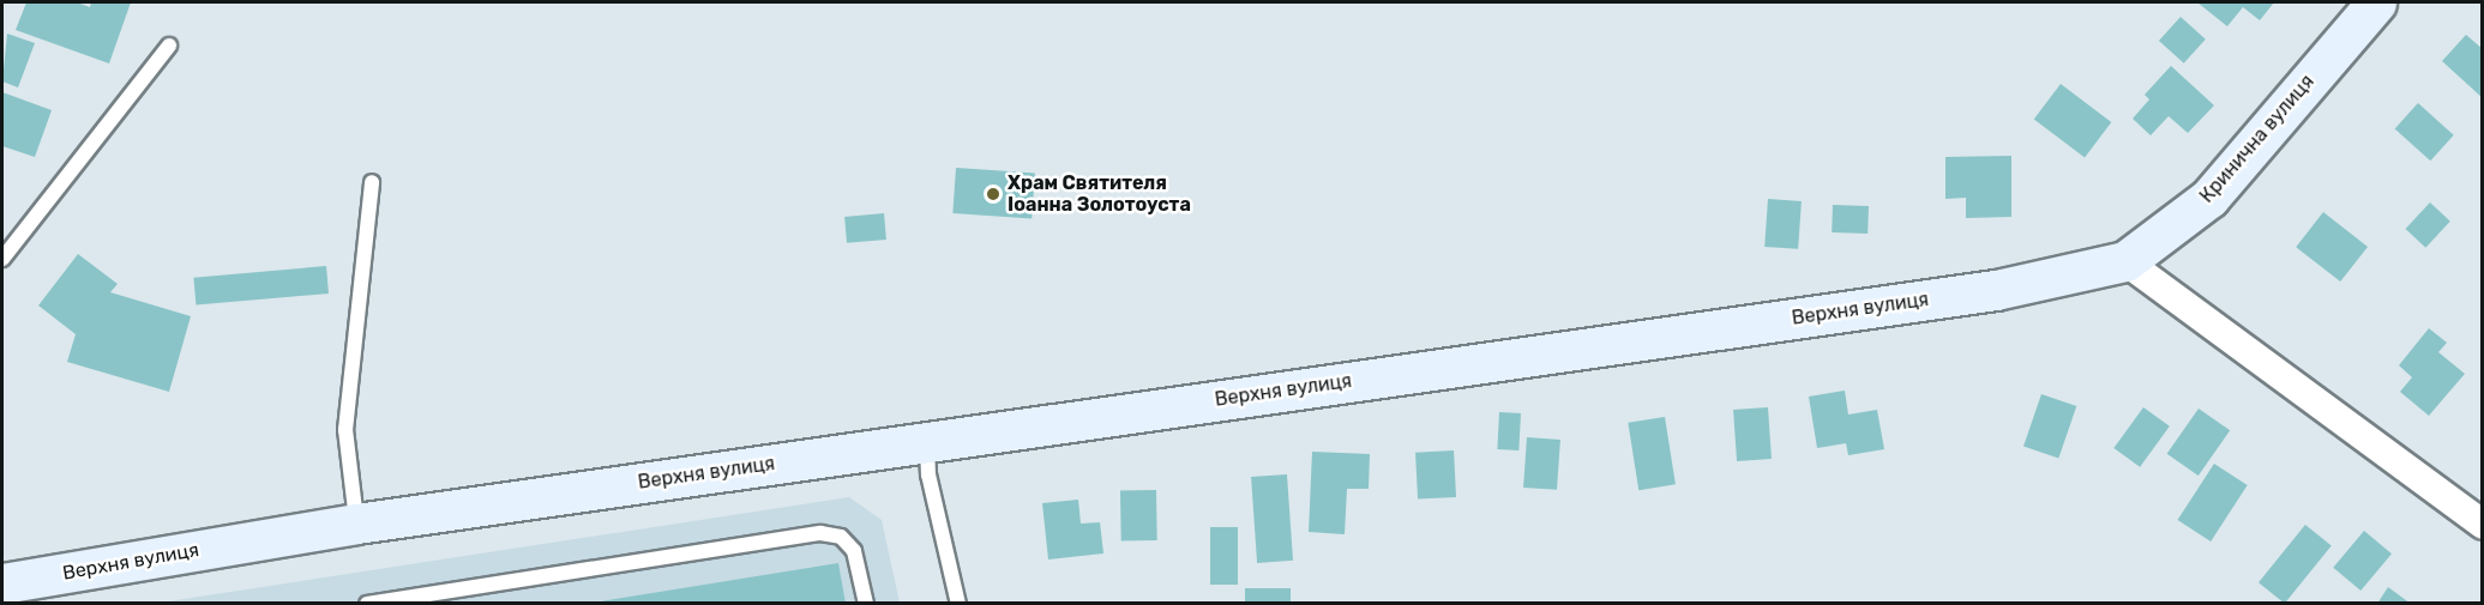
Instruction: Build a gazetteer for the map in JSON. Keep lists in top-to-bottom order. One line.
{"streets":{"street":["Кринична вулиця","Верхня вулиця"]},"crossings":[["Кринична вулиця","Верхня вулиця"]],"places":["Храм Святителя Іоанна Золотоуста"]}
